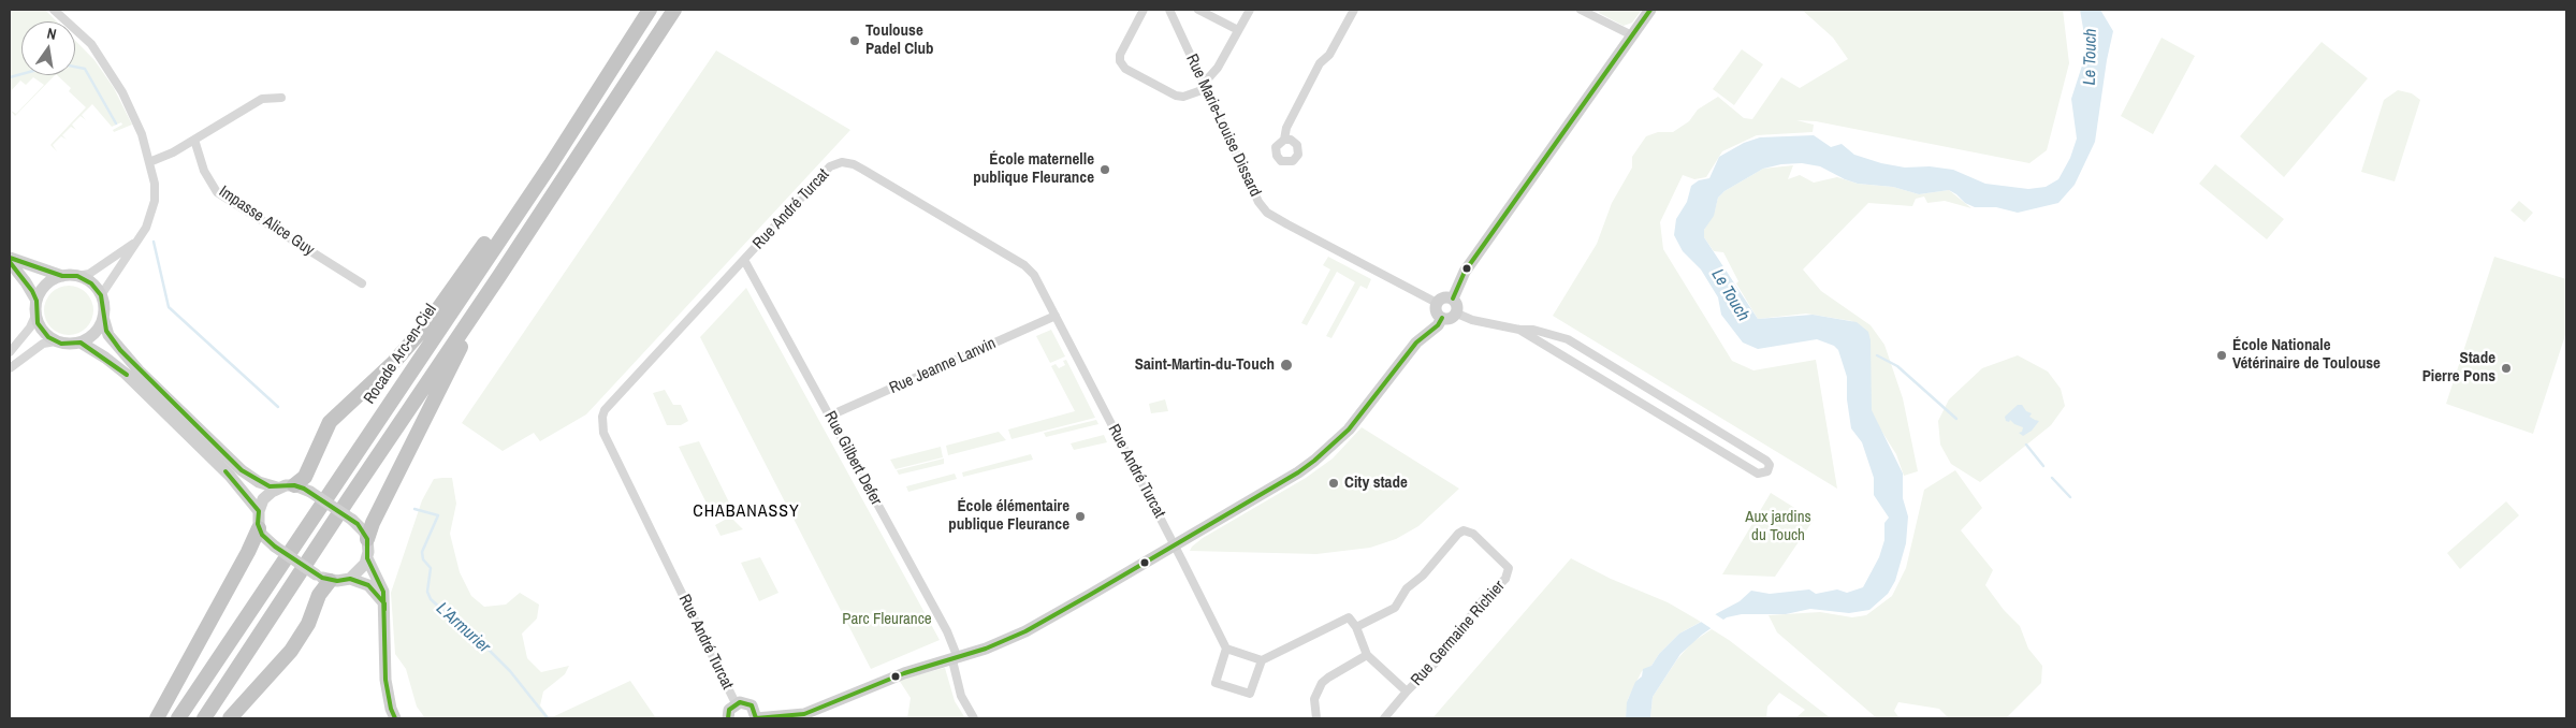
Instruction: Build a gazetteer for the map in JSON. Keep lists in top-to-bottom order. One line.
{"streets":{"highway":["Rocade Arc-en-Ciel"],"street":["Rue Marie-Louise Dissard","Rue André Turcat","Impasse Alice Guy","Rue Jeanne Lanvin","Rue Gilbert Defer","Rue Germaine Richier"]},"crossings":[["Rue André Turcat","Rue Jeanne Lanvin"],["Rue André Turcat","Rue Gilbert Defer"],["Rue Jeanne Lanvin","Rue Gilbert Defer"]],"districts":["CHABANASSY"],"water":["Le Touch","L'Armurier"],"parks":["Aux jardins du Touch","Parc Fleurance"],"places":["Toulouse Padel Club","École maternelle publique Fleurance","École Nationale Vétérinaire de Toulouse","Saint-Martin-du-Touch","Stade Pierre Pons","City stade","École élémentaire publique Fleurance"],"north":"top"}
